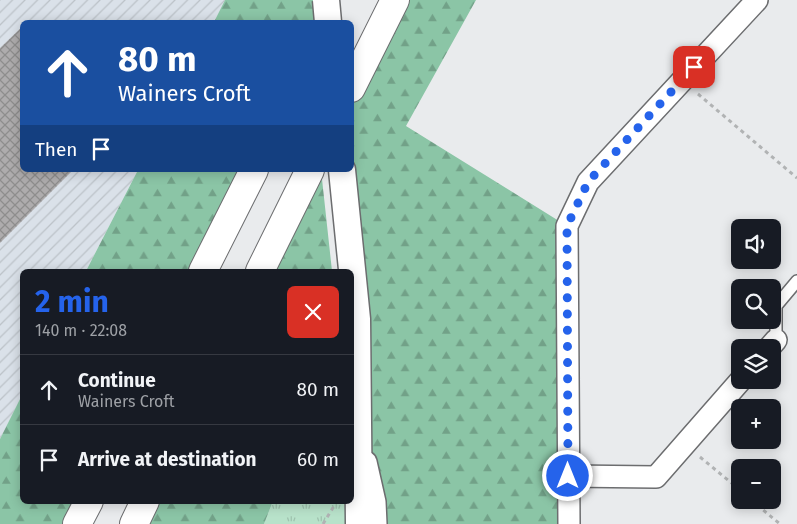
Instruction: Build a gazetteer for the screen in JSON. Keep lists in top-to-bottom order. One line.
{"page":{"turn":["80 m","Wainers Croft"],"then":"Then","map_buttons":["+","−"],"heading":["2 min","140 m · 22:08"],"list":[{"name":"Continue","note":"Wainers Croft","value":"80 m"},{"name":"Arrive at destination","value":"60 m"}]}}
